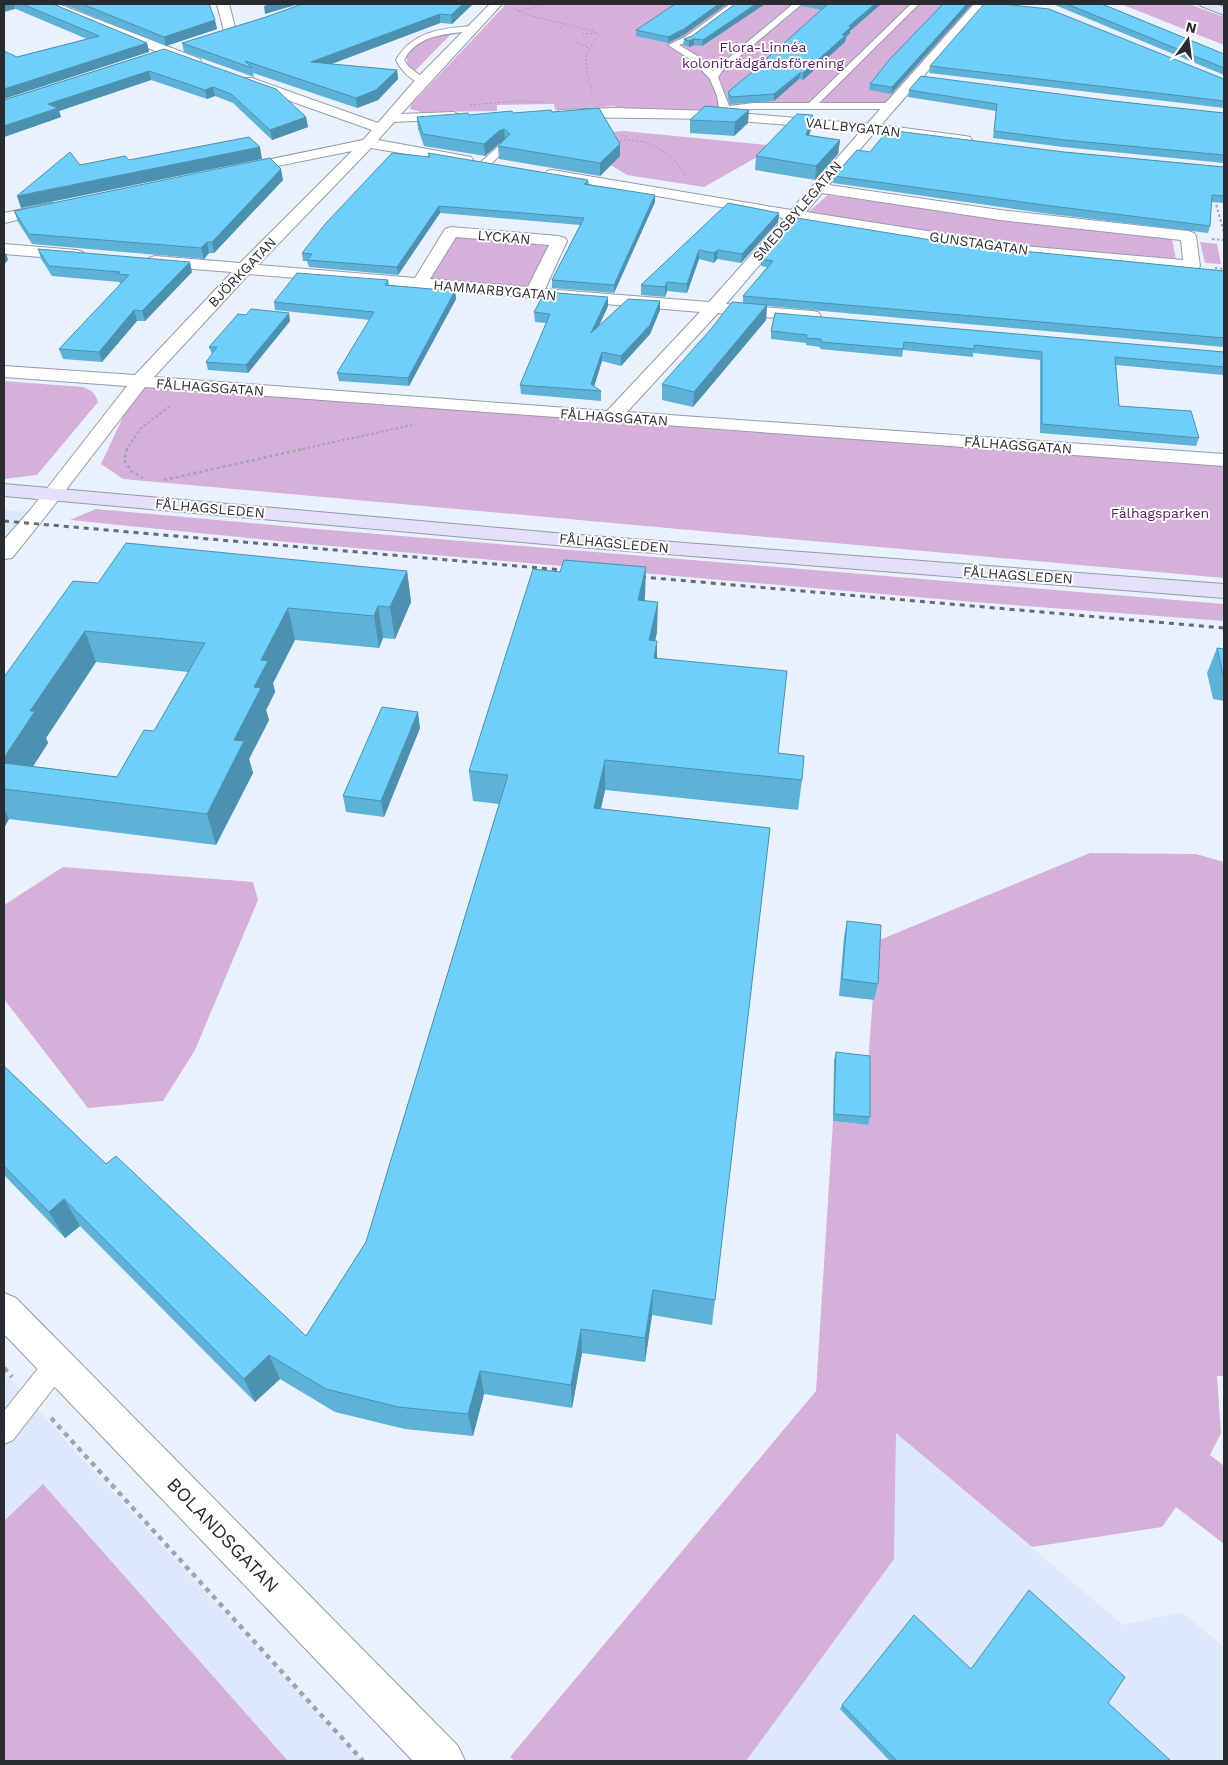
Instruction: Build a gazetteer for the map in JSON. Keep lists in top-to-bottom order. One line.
{"streets":{"main road":["FÅLHAGSLEDEN"],"street":["VALLBYGATAN","SMEDSBYLEGATAN","LYCKAN","GUNSTAGATAN","BJÖRKGATAN","HAMMARBYGATAN","FÅLHAGSGATAN","BOLANDSGATAN"]},"crossings":[["VALLBYGATAN","SMEDSBYLEGATAN"],["SMEDSBYLEGATAN","GUNSTAGATAN"],["SMEDSBYLEGATAN","HAMMARBYGATAN"],["SMEDSBYLEGATAN","FÅLHAGSGATAN"],["LYCKAN","HAMMARBYGATAN"],["BJÖRKGATAN","HAMMARBYGATAN"],["BJÖRKGATAN","FÅLHAGSGATAN"],["BJÖRKGATAN","FÅLHAGSLEDEN"]],"parks":["Flora-Linnéa koloniträdgårdsförening","Fålhagsparken"],"north":"top"}
